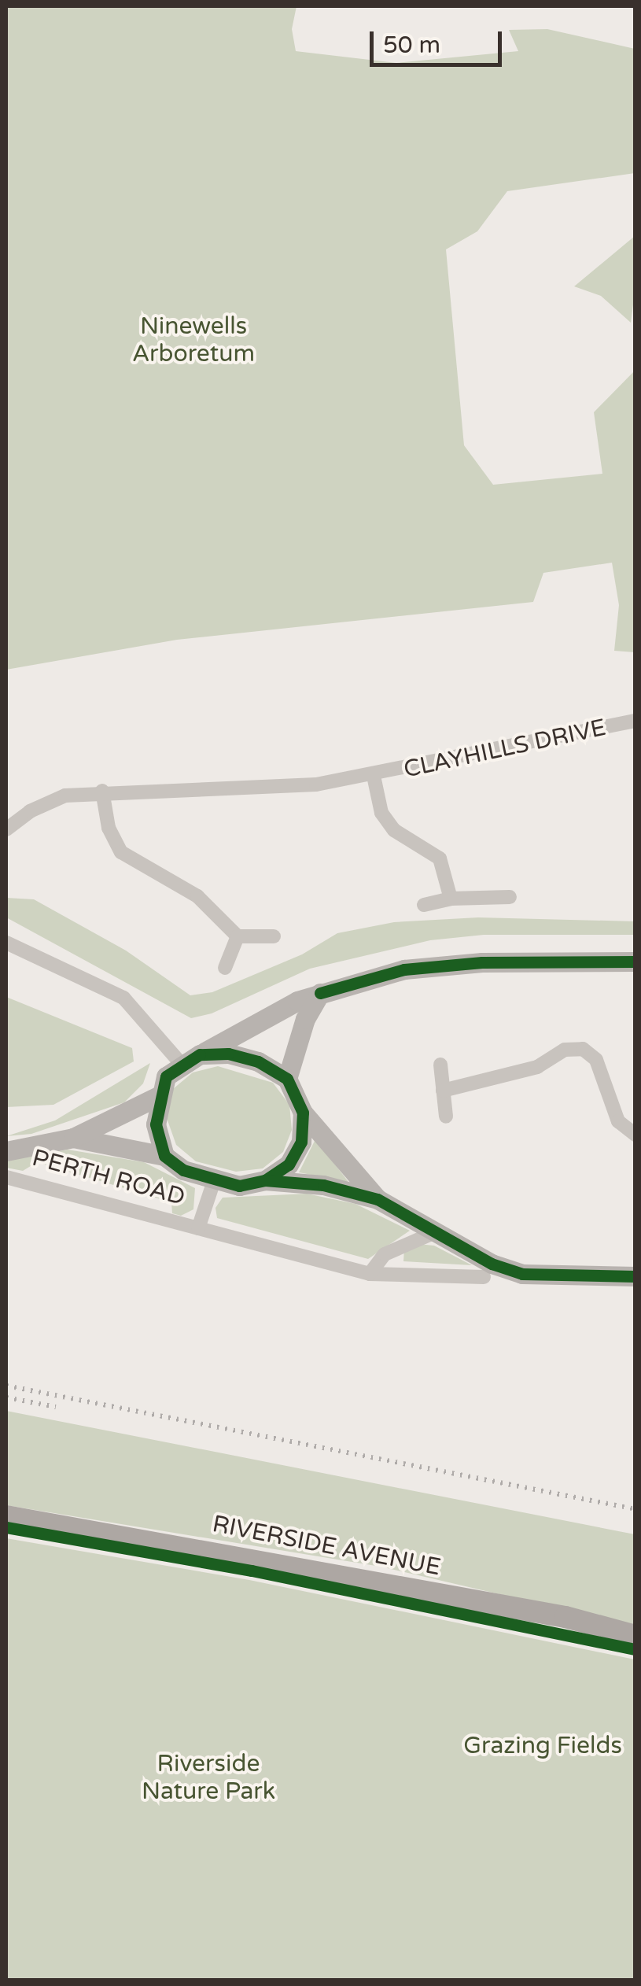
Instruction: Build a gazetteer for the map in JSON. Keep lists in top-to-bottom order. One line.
{"streets":{"main road":["RIVERSIDE AVENUE"],"street":["CLAYHILLS DRIVE","PERTH ROAD"]},"parks":["Ninewells Arboretum","Grazing Fields","Riverside Nature Park"],"scale_bar":"50 m"}
